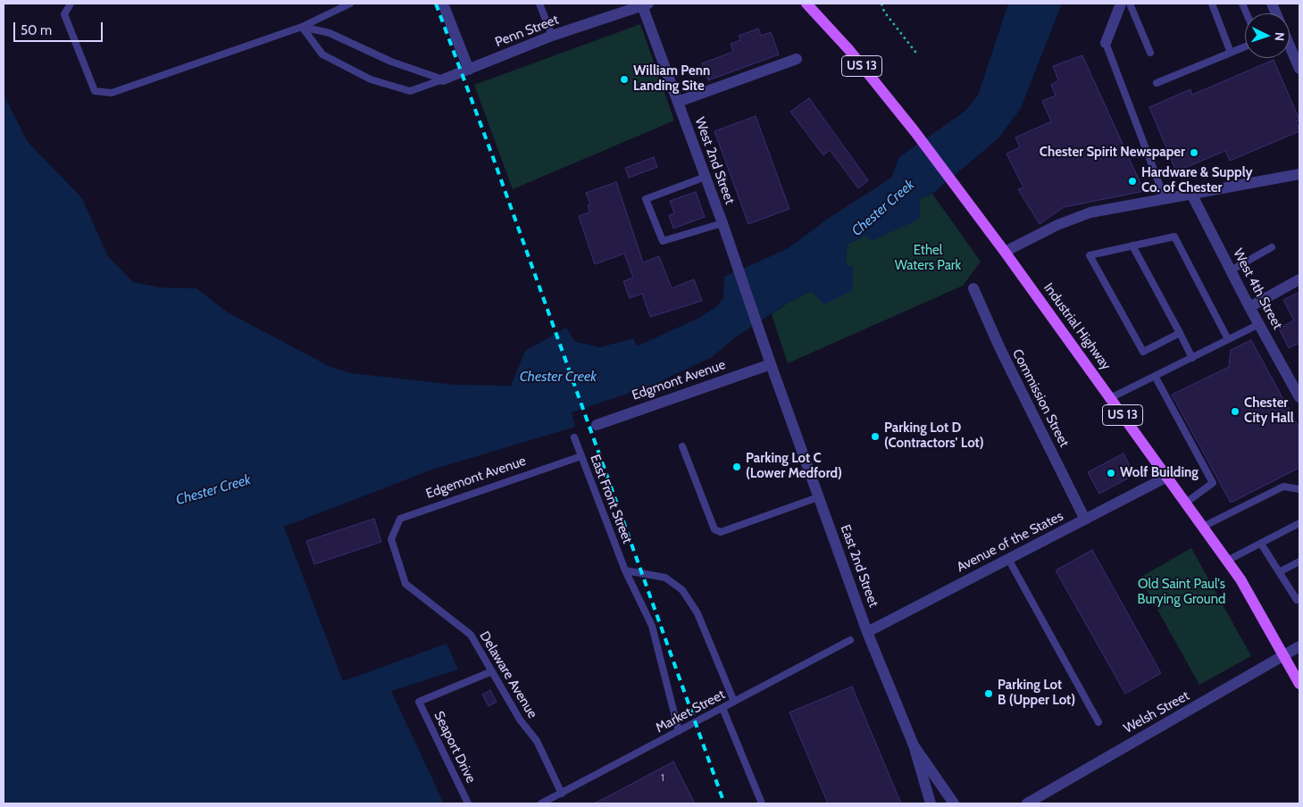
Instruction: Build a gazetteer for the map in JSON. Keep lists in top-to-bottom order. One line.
{"streets":{"main road":["US 13","Industrial Highway"],"street":["Penn Street","West 2nd Street","West 4th Street","Edgmont Avenue","Commission Street","Avenue of the States","East 2nd Street","Welsh Street"],"lane":["Edgemont Avenue","East Front Street","Delaware Avenue","Market Street","Seaport Drive"]},"crossings":[["Penn Street","West 2nd Street"],["West 2nd Street","East 2nd Street"],["Industrial Highway","Avenue of the States"],["Industrial Highway","Welsh Street"],["Edgmont Avenue","East 2nd Street"],["Commission Street","Avenue of the States"],["Edgemont Avenue","East Front Street"],["Edgemont Avenue","Delaware Avenue"],["East Front Street","Market Street"],["Avenue of the States","East 2nd Street"],["Delaware Avenue","Market Street"],["Delaware Avenue","Seaport Drive"]],"water":["Chester Creek"],"parks":["Ethel Waters Park","Old Saint Paul's Burying Ground"],"places":["William Penn Landing Site","Chester Spirit Newspaper","Hardware & Supply Co. of Chester","Chester City Hall","Parking Lot D (Contractors' Lot)","Parking Lot C (Lower Medford)","Wolf Building","Parking Lot B (Upper Lot)"],"house_numbers":["1"],"scale_bar":"50 m","north":"right"}
